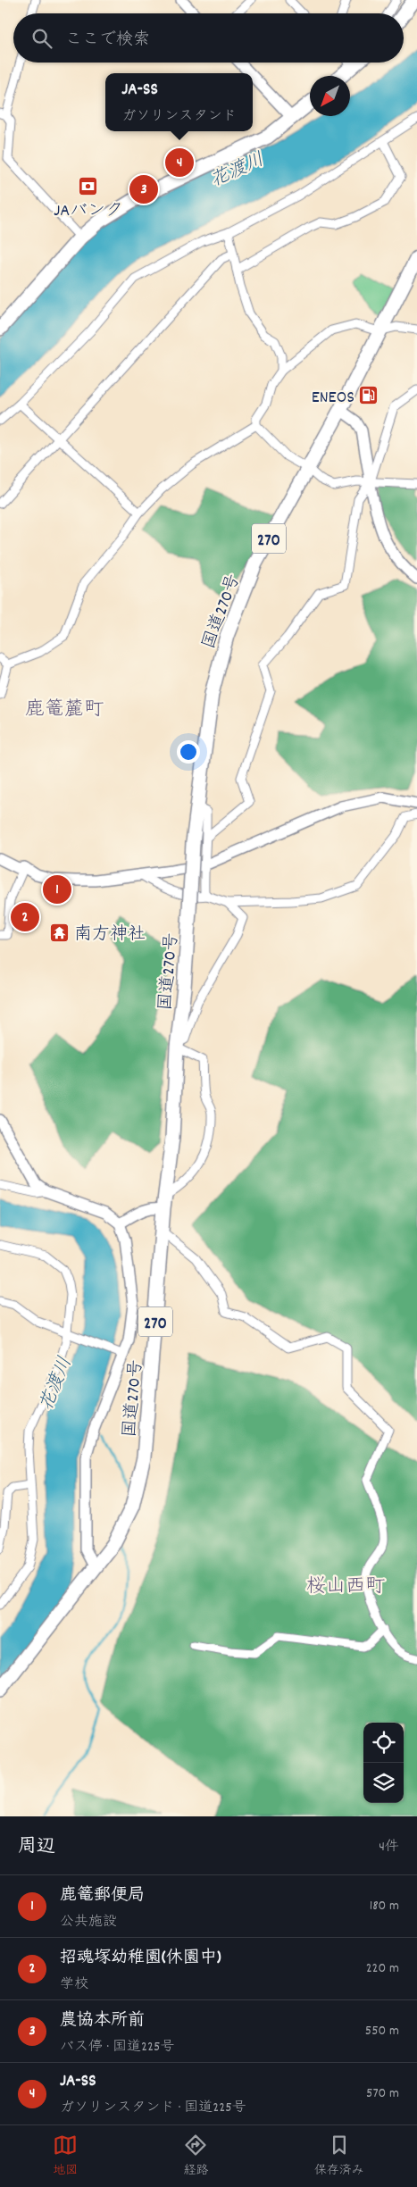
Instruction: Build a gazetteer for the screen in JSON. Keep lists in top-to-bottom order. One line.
{"streets":{"highway":["270","国道270号"]},"districts":["鹿篭麓町","桜山西町"],"water":["花渡川"],"places":{"bank":["JAバンク"],"fuel station":["ENEOS"],"temple":["南方神社"]},"north":"bottom left","page":{"search":"ここで検索","popup":["JA-SS","ガソリンスタンド"],"pins":["4","3","1","2"],"heading":["周辺","4件"],"list":[{"mark":"1","name":"鹿篭郵便局","note":"公共施設","value":"180 m"},{"mark":"2","name":"招魂塚幼稚園(休園中)","note":"学校","value":"220 m"},{"mark":"3","name":"農協本所前","note":"バス停 · 国道225号","value":"550 m"},{"mark":"4","name":"JA-SS","note":"ガソリンスタンド · 国道225号","value":"570 m"}],"nav":["地図","経路","保存済み"]}}
